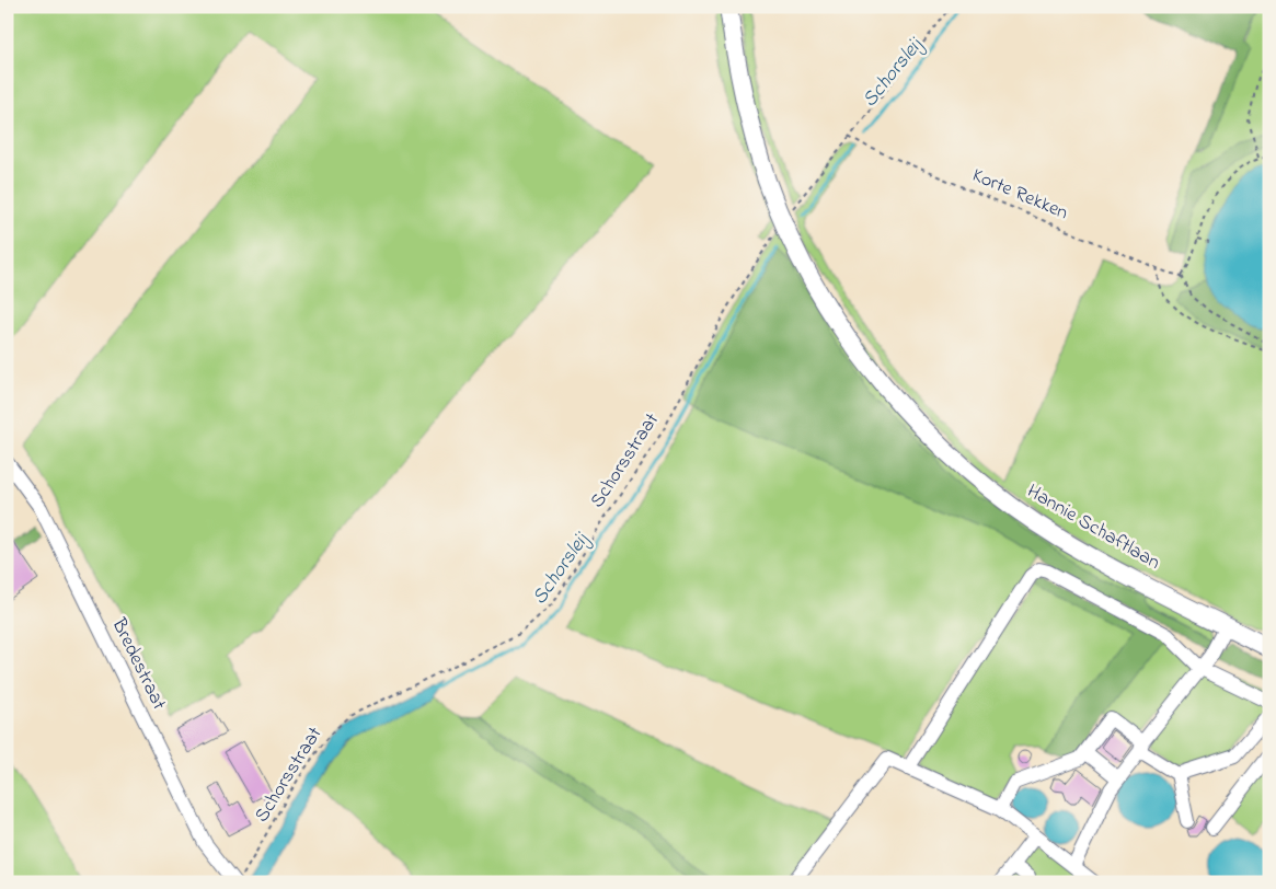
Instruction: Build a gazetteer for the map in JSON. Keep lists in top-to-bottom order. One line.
{"streets":{"main road":["Hannie Schaftlaan"],"street":["Bredestraat"],"path":["Korte Rekken","Schorsstraat"]},"crossings":[["Korte Rekken","Schorsstraat"],["Schorsstraat","Hannie Schaftlaan"],["Schorsstraat","Bredestraat"]],"water":["Schorsleij"]}
